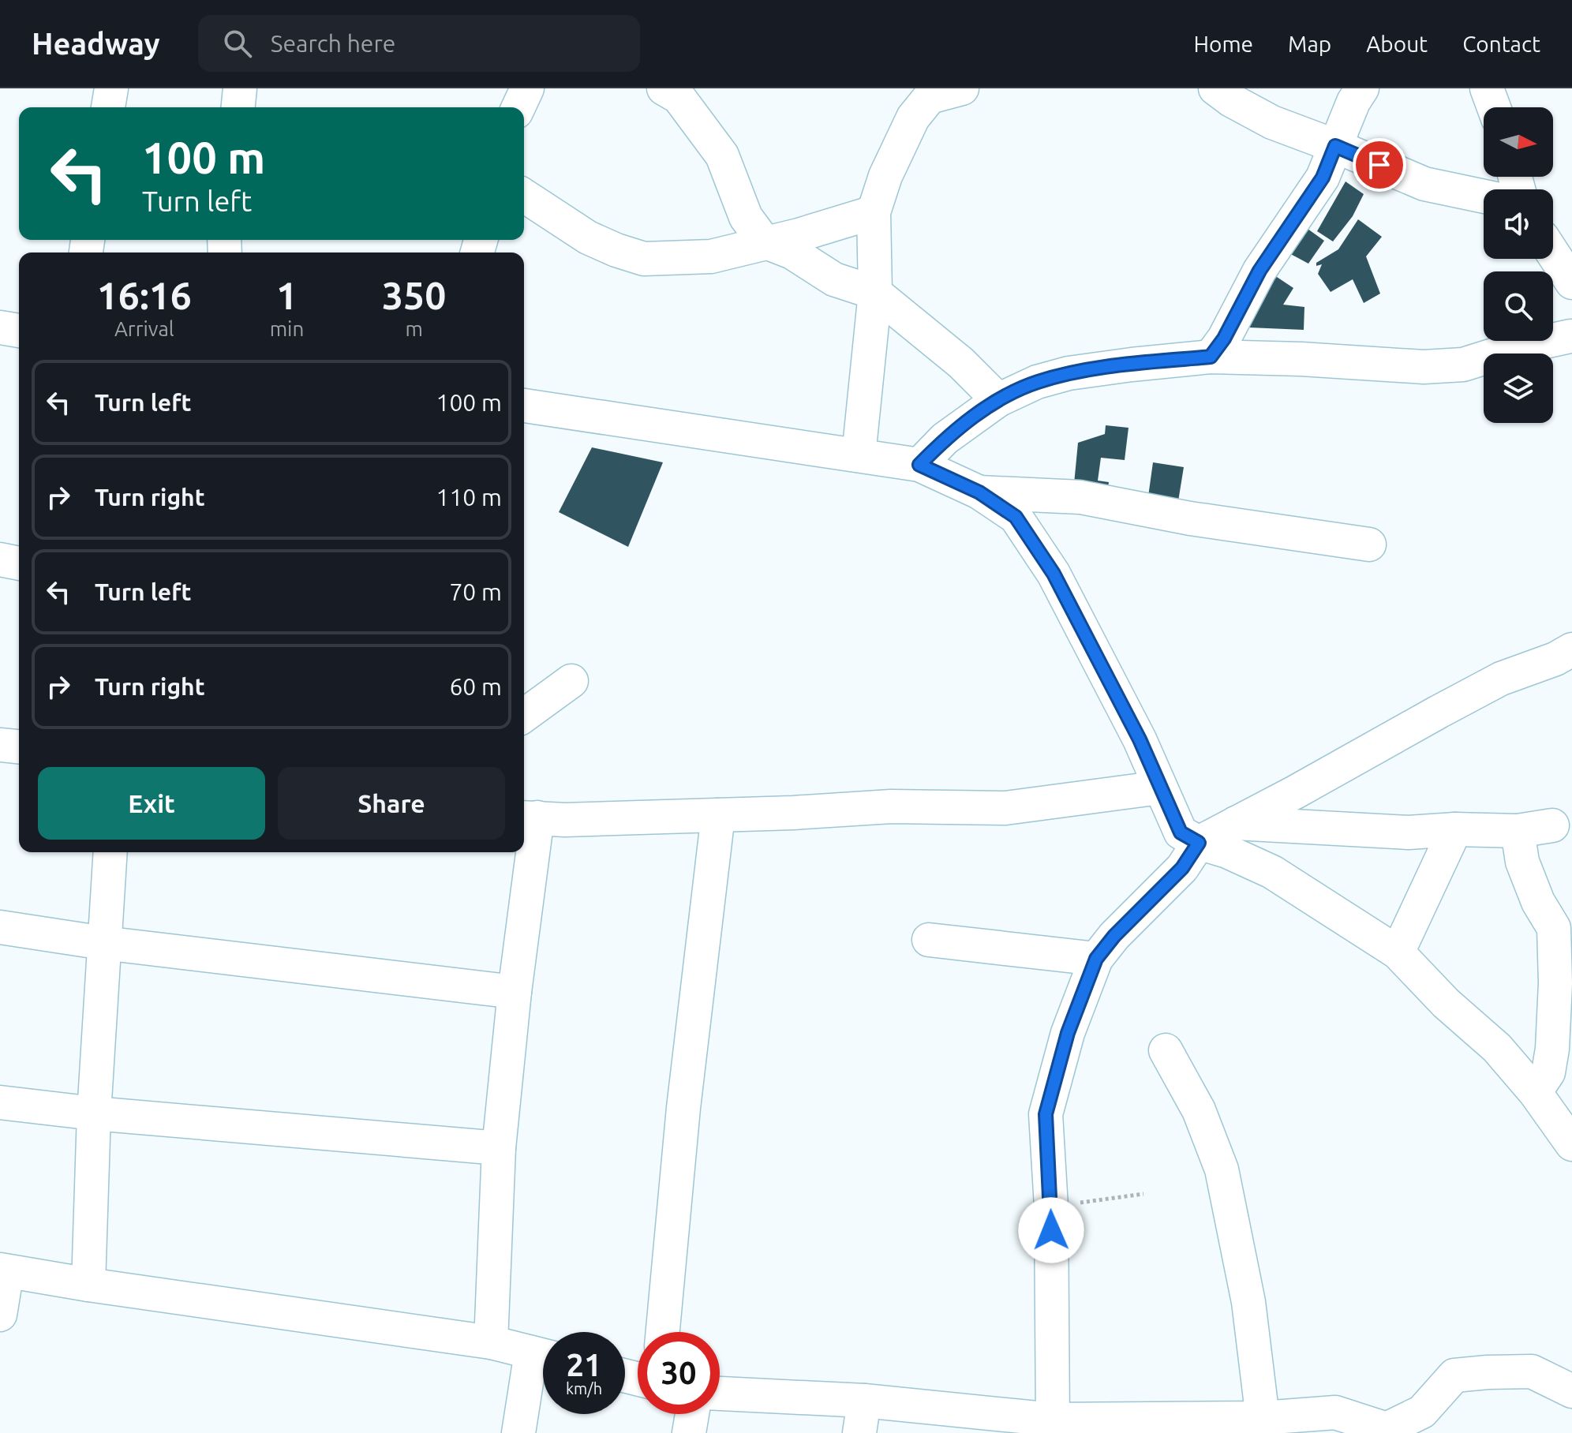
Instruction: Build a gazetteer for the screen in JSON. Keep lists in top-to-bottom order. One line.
{"north":"right","page":{"header":"Headway","search":"Search here","nav":["Home","Map","About","Contact"],"turn":["100 m","Turn left"],"eta":["16:16","Arrival","1","min","350","m"],"list":[{"name":"Turn left","value":"100 m"},{"name":"Turn right","value":"110 m"},{"name":"Turn left","value":"70 m"},{"name":"Turn right","value":"60 m"}],"buttons":["Exit","Share"],"speed":"21 km/h","limit":"30"}}
